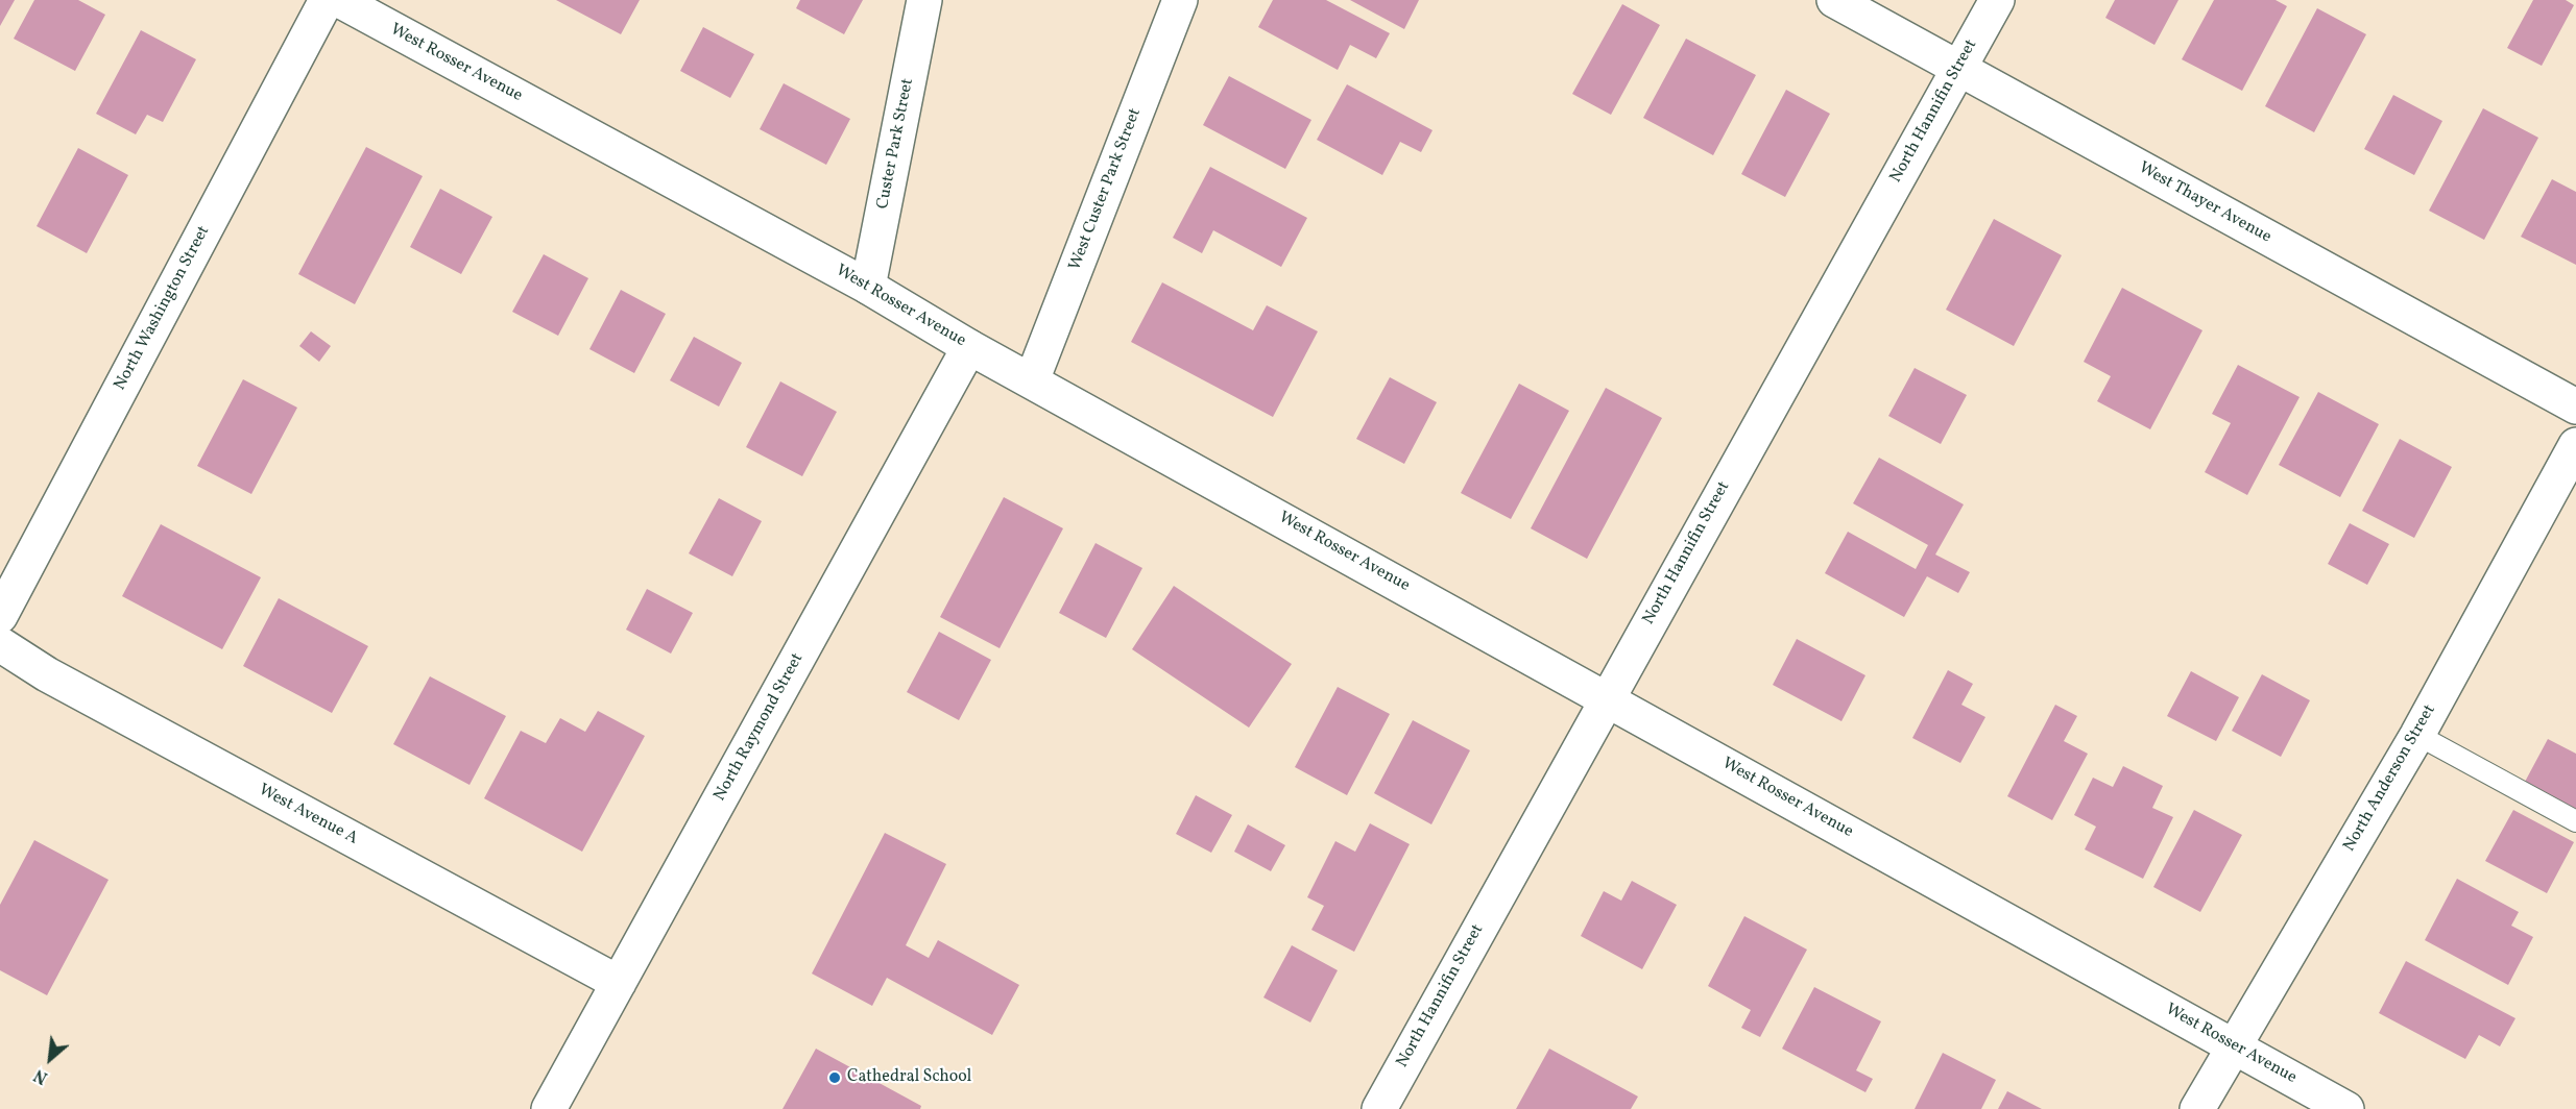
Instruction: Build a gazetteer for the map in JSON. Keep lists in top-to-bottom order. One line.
{"streets":{"street":["West Rosser Avenue","North Hannifin Street","Custer Park Street","West Custer Park Street","West Thayer Avenue","North Washington Street","North Raymond Street","North Anderson Street","West Avenue A"]},"crossings":[["West Rosser Avenue","North Hannifin Street"],["West Rosser Avenue","Custer Park Street"],["West Rosser Avenue","West Custer Park Street"],["West Rosser Avenue","North Raymond Street"],["West Rosser Avenue","North Anderson Street"],["North Hannifin Street","West Thayer Avenue"],["North Raymond Street","West Avenue A"]],"places":["Cathedral School"],"north":"bottom left"}
